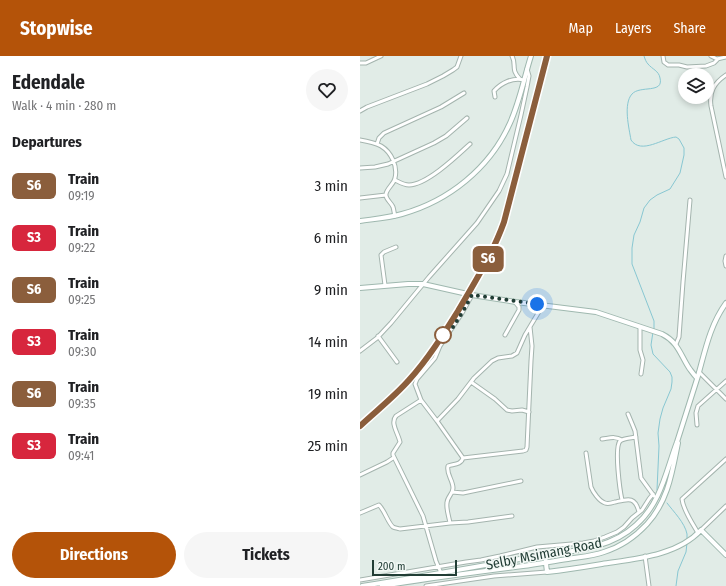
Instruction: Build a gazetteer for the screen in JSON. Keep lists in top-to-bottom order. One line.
{"streets":{"main road":["Selby Msimang Road"]},"scale_bar":"200 m","page":{"header":"Stopwise","nav":["Map","Layers","Share"],"heading":[["Edendale","Walk · 4 min · 280 m"],"Departures"],"on_map":"S6","list":[{"mark":"S6","name":"Train","note":"09:19","value":"3 min"},{"mark":"S3","name":"Train","note":"09:22","value":"6 min"},{"mark":"S6","name":"Train","note":"09:25","value":"9 min"},{"mark":"S3","name":"Train","note":"09:30","value":"14 min"},{"mark":"S6","name":"Train","note":"09:35","value":"19 min"},{"mark":"S3","name":"Train","note":"09:41","value":"25 min"}],"buttons":["Directions","Tickets"],"scale":"200 m"}}
